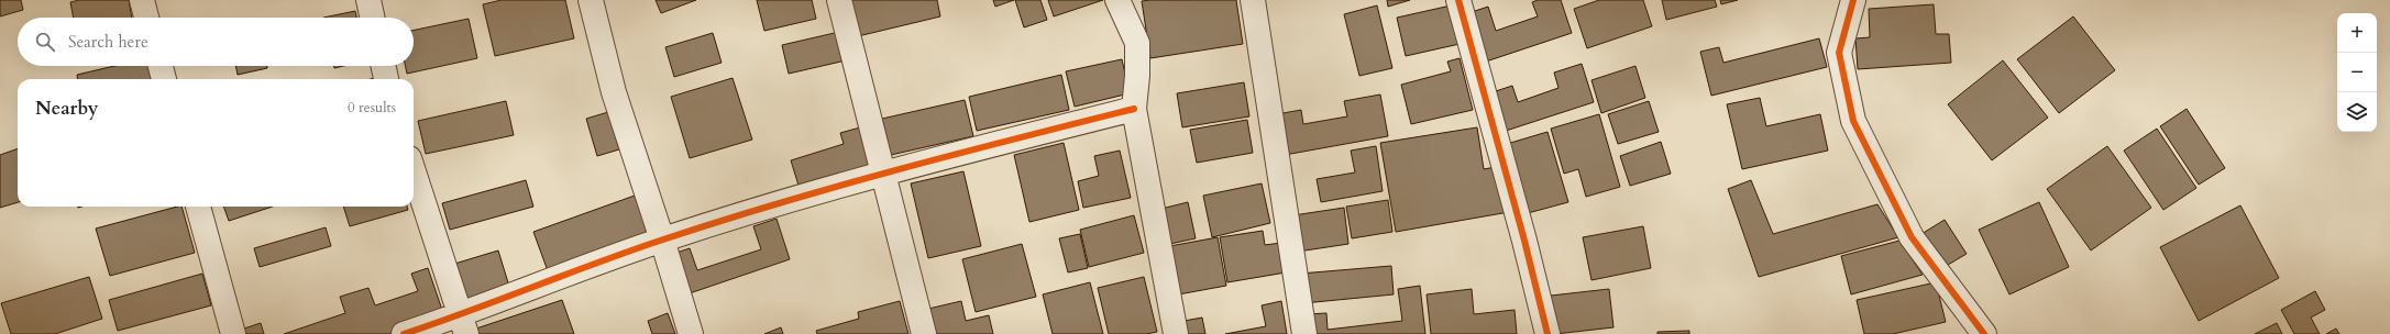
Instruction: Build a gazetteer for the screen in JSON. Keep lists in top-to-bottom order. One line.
{"page":{"map_buttons":["+","−"],"search":"Search here","heading":["Nearby","0 results"]}}
